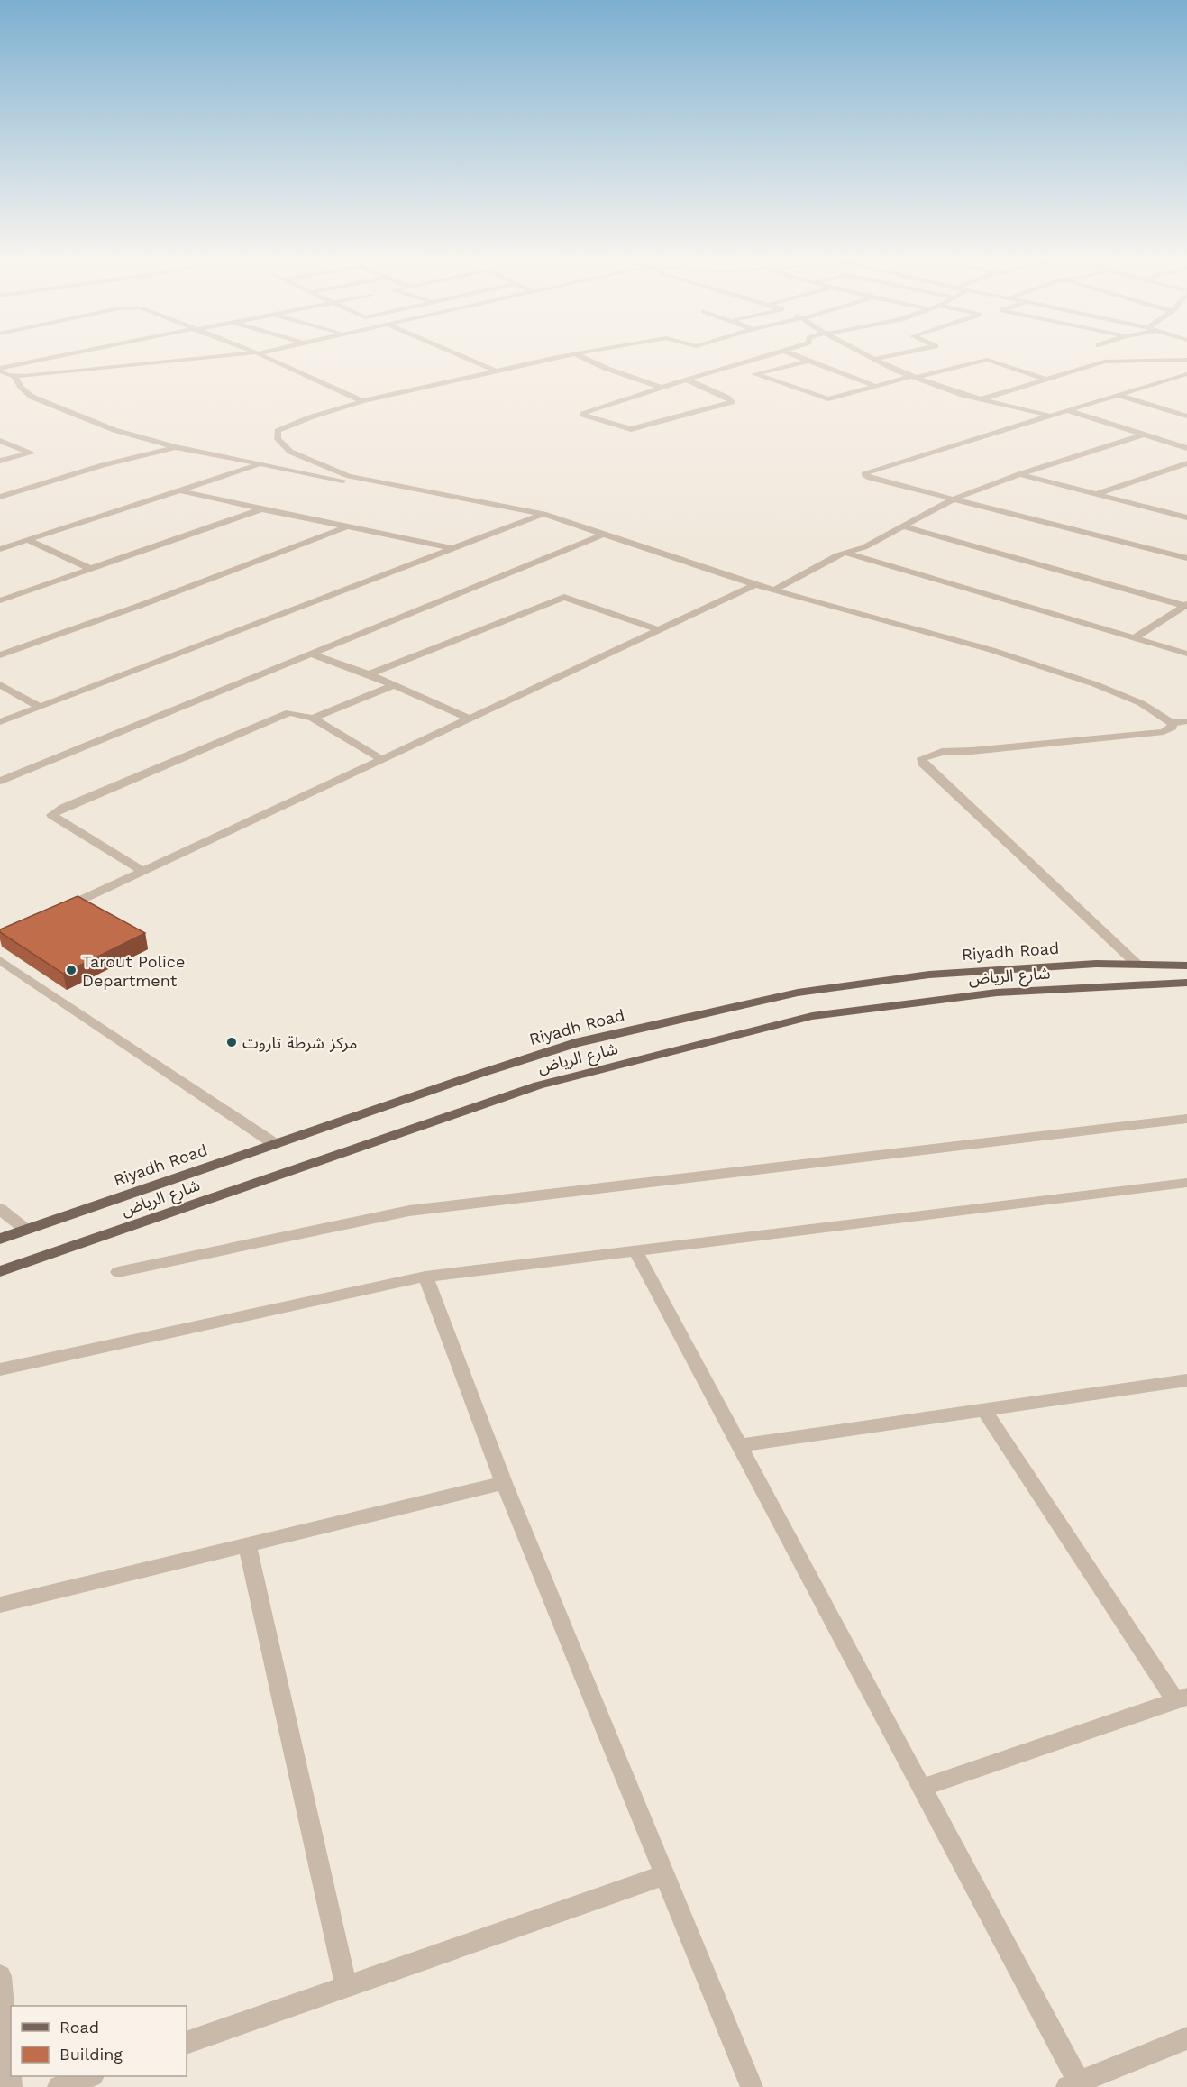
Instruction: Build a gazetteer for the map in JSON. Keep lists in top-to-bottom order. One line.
{"streets":{"main road":["Riyadh Road","شارع الرياض"]},"places":["Tarout Police Department","مركز شرطة تاروت"],"legend":["Road","Building"]}
